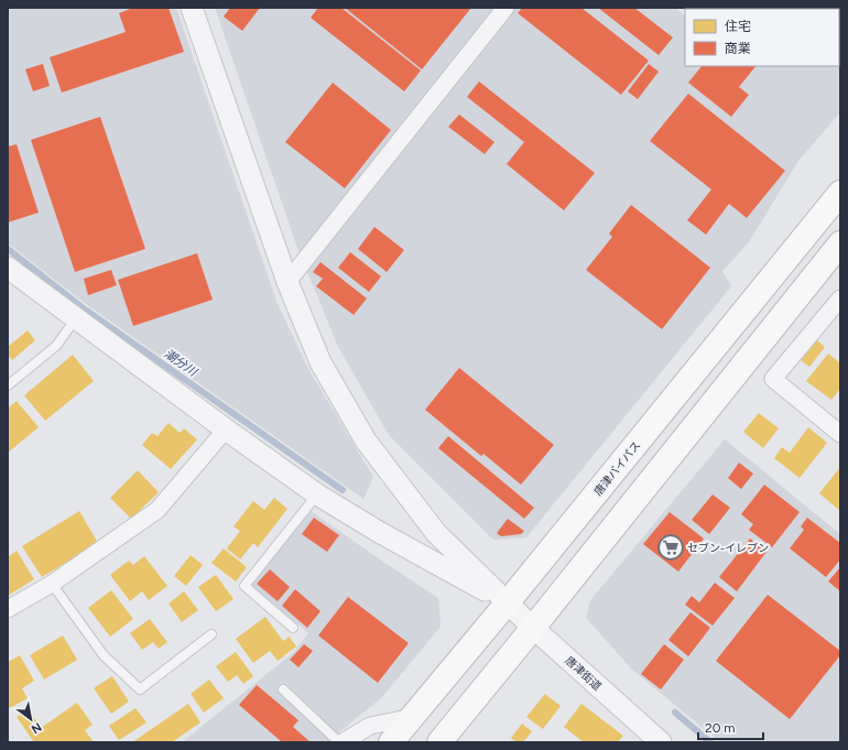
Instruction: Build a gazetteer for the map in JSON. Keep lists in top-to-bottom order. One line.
{"streets":{"highway":["唐津バイパス"],"street":["唐津街道"]},"crossings":[["唐津バイパス","唐津街道"]],"water":["潮分川"],"places":{"supermarket":["セブン-イレブン"]},"legend":["住宅","商業"],"scale_bar":"20 m","north":"bottom right"}
